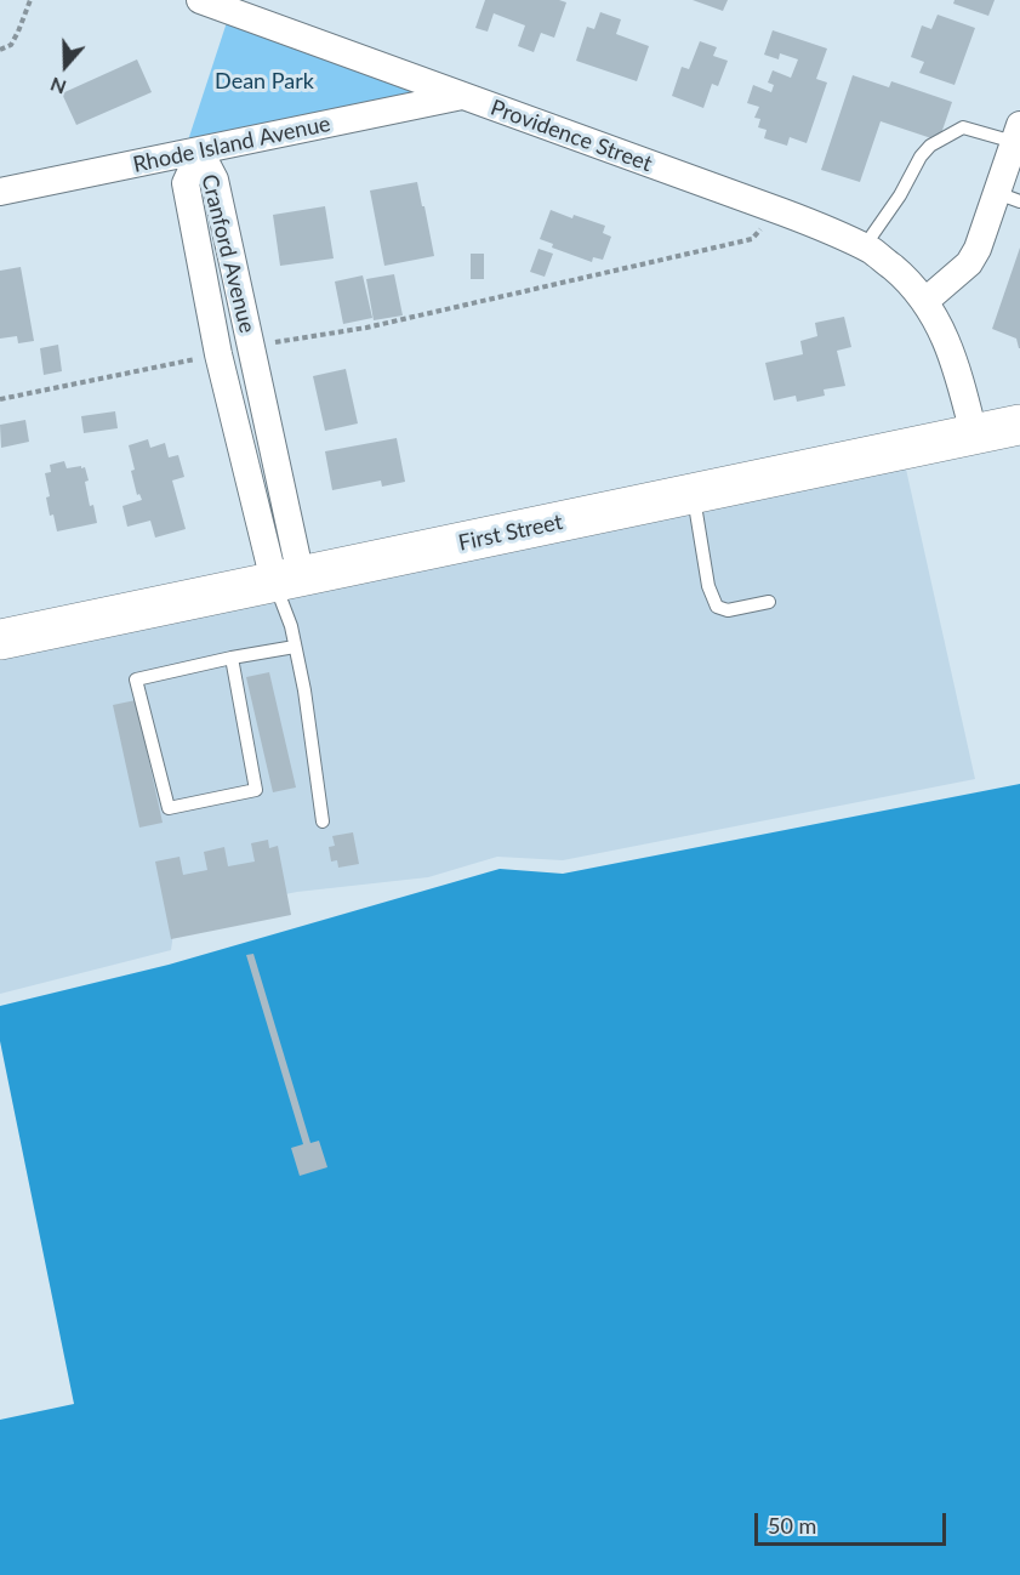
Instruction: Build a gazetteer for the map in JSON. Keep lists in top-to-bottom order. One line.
{"streets":{"main road":["First Street"],"street":["Providence Street","Rhode Island Avenue","Cranford Avenue"]},"crossings":[["Providence Street","Rhode Island Avenue"],["Providence Street","First Street"],["Rhode Island Avenue","Cranford Avenue"],["Cranford Avenue","First Street"]],"parks":["Dean Park"],"scale_bar":"50 m","north":"bottom"}
